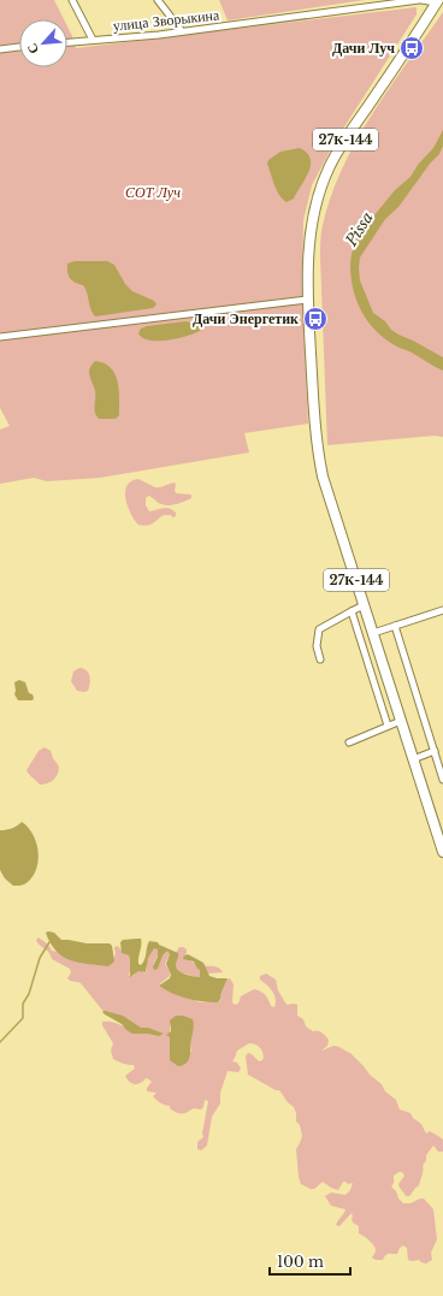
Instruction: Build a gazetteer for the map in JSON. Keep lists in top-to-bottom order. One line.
{"streets":{"main road":["27К-144"],"street":["улица Зворыкина"]},"crossings":[["улица Зворыкина","27К-144"]],"water":["Pissa"],"parks":["СОТ Луч"],"places":{"bus stop":["Дачи Луч","Дачи Энергетик"]},"scale_bar":"100 m","north":"bottom left"}
